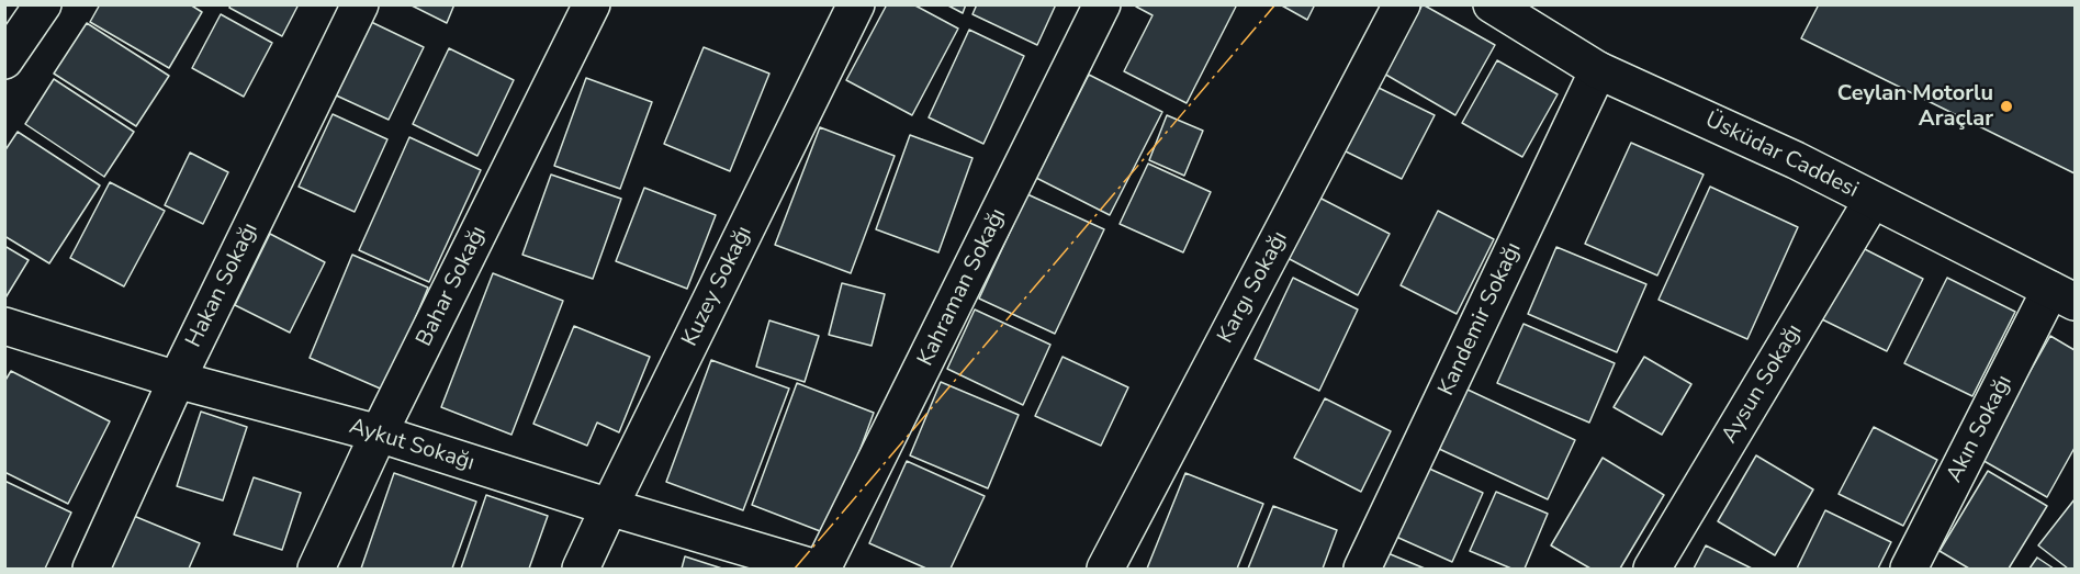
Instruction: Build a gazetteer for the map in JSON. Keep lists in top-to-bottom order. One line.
{"streets":{"street":["Üsküdar Caddesi","Hakan Sokağı","Bahar Sokağı","Kuzey Sokağı","Kahraman Sokağı","Kargı Sokağı","Kandemir Sokağı","Aysun Sokağı","Akın Sokağı","Aykut Sokağı"]},"crossings":[["Üsküdar Caddesi","Kandemir Sokağı"],["Üsküdar Caddesi","Aysun Sokağı"],["Üsküdar Caddesi","Akın Sokağı"],["Hakan Sokağı","Aykut Sokağı"],["Bahar Sokağı","Aykut Sokağı"],["Kuzey Sokağı","Aykut Sokağı"]],"places":["Ceylan Motorlu Araçlar"]}
